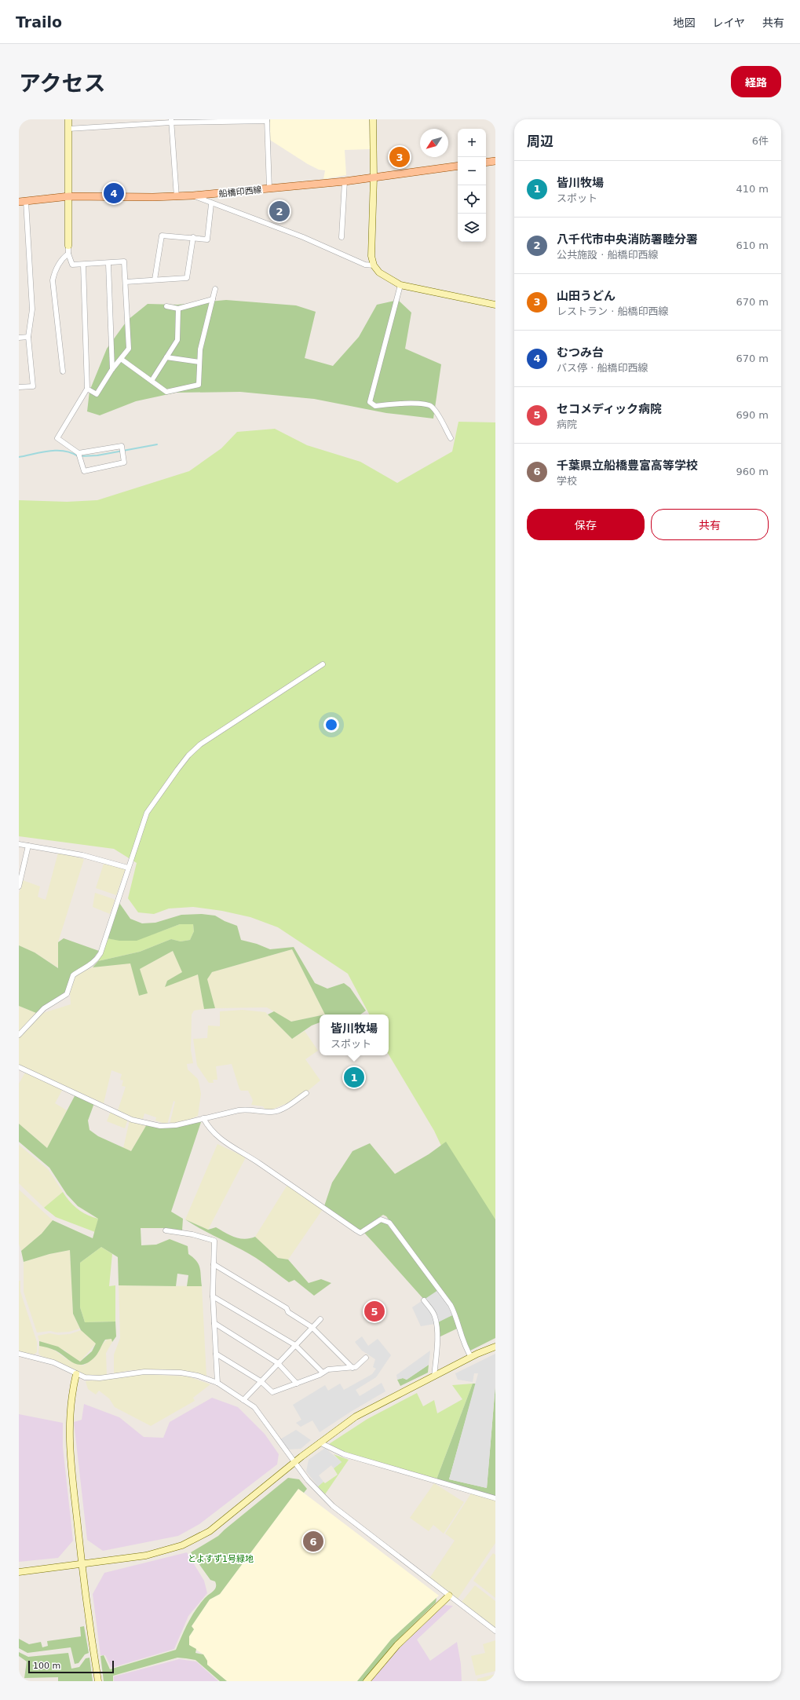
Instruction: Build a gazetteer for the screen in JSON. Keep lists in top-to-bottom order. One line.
{"streets":{"main road":["船橋印西線"]},"parks":["とよすず1号緑地"],"scale_bar":"100 m","north":"bottom left","page":{"header":"Trailo","nav":["地図","レイヤ","共有"],"title":"アクセス","buttons":["経路",["保存","共有"]],"heading":["周辺","6件"],"map_buttons":["+","−"],"pins":["3","4","2","1","5","6"],"list":[{"mark":"1","name":"皆川牧場","note":"スポット","value":"410 m"},{"mark":"2","name":"八千代市中央消防署睦分署","note":"公共施設 · 船橋印西線","value":"610 m"},{"mark":"3","name":"山田うどん","note":"レストラン · 船橋印西線","value":"670 m"},{"mark":"4","name":"むつみ台","note":"バス停 · 船橋印西線","value":"670 m"},{"mark":"5","name":"セコメディック病院","note":"病院","value":"690 m"},{"mark":"6","name":"千葉県立船橋豊富高等学校","note":"学校","value":"960 m"}],"popup":["皆川牧場","スポット"],"scale":"100 m"}}
